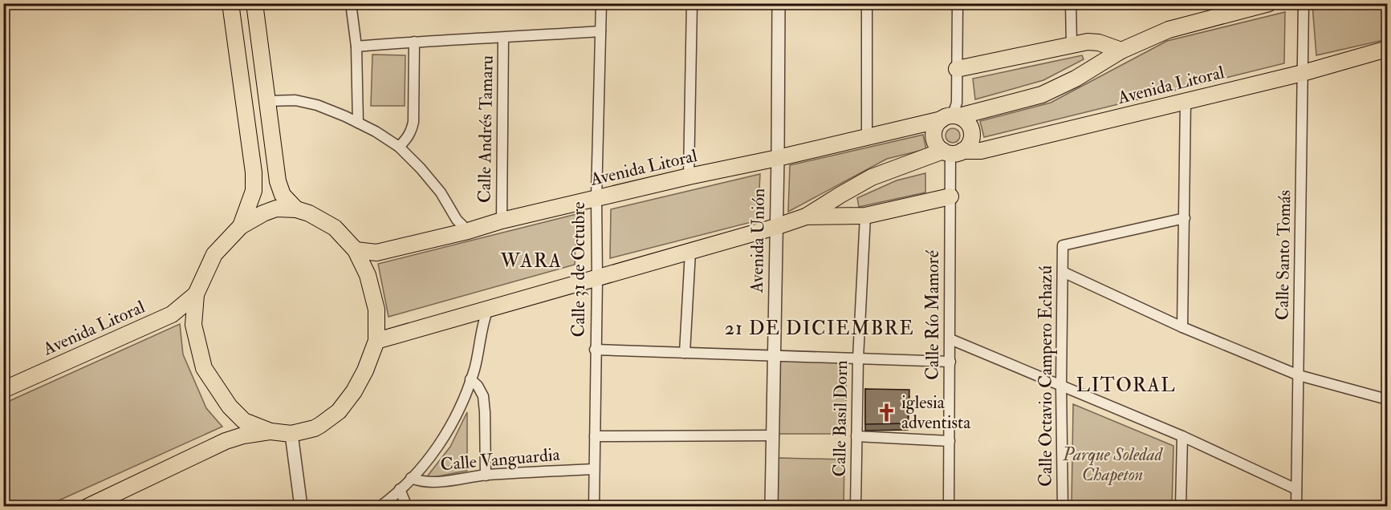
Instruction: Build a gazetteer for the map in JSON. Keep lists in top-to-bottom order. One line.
{"streets":{"main road":["Avenida Litoral"],"street":["Calle Andrés Tamaru","Avenida Unión","Calle Santo Tomás","Calle 31 de Octubre","Calle Río Mamoré","Calle Octavio Campero Echazú","Calle Basil Dorn","Calle Vanguardia"]},"crossings":[["Avenida Litoral","Calle Andrés Tamaru"],["Avenida Litoral","Avenida Unión"],["Avenida Litoral","Calle Santo Tomás"],["Avenida Litoral","Calle 31 de Octubre"],["Avenida Litoral","Calle Río Mamoré"],["Calle 31 de Octubre","Calle Vanguardia"]],"districts":["WARA","21 DE DICIEMBRE","LITORAL"],"parks":["Parque Soledad Chapeton"],"places":{"church":["iglesia adventista"]}}
